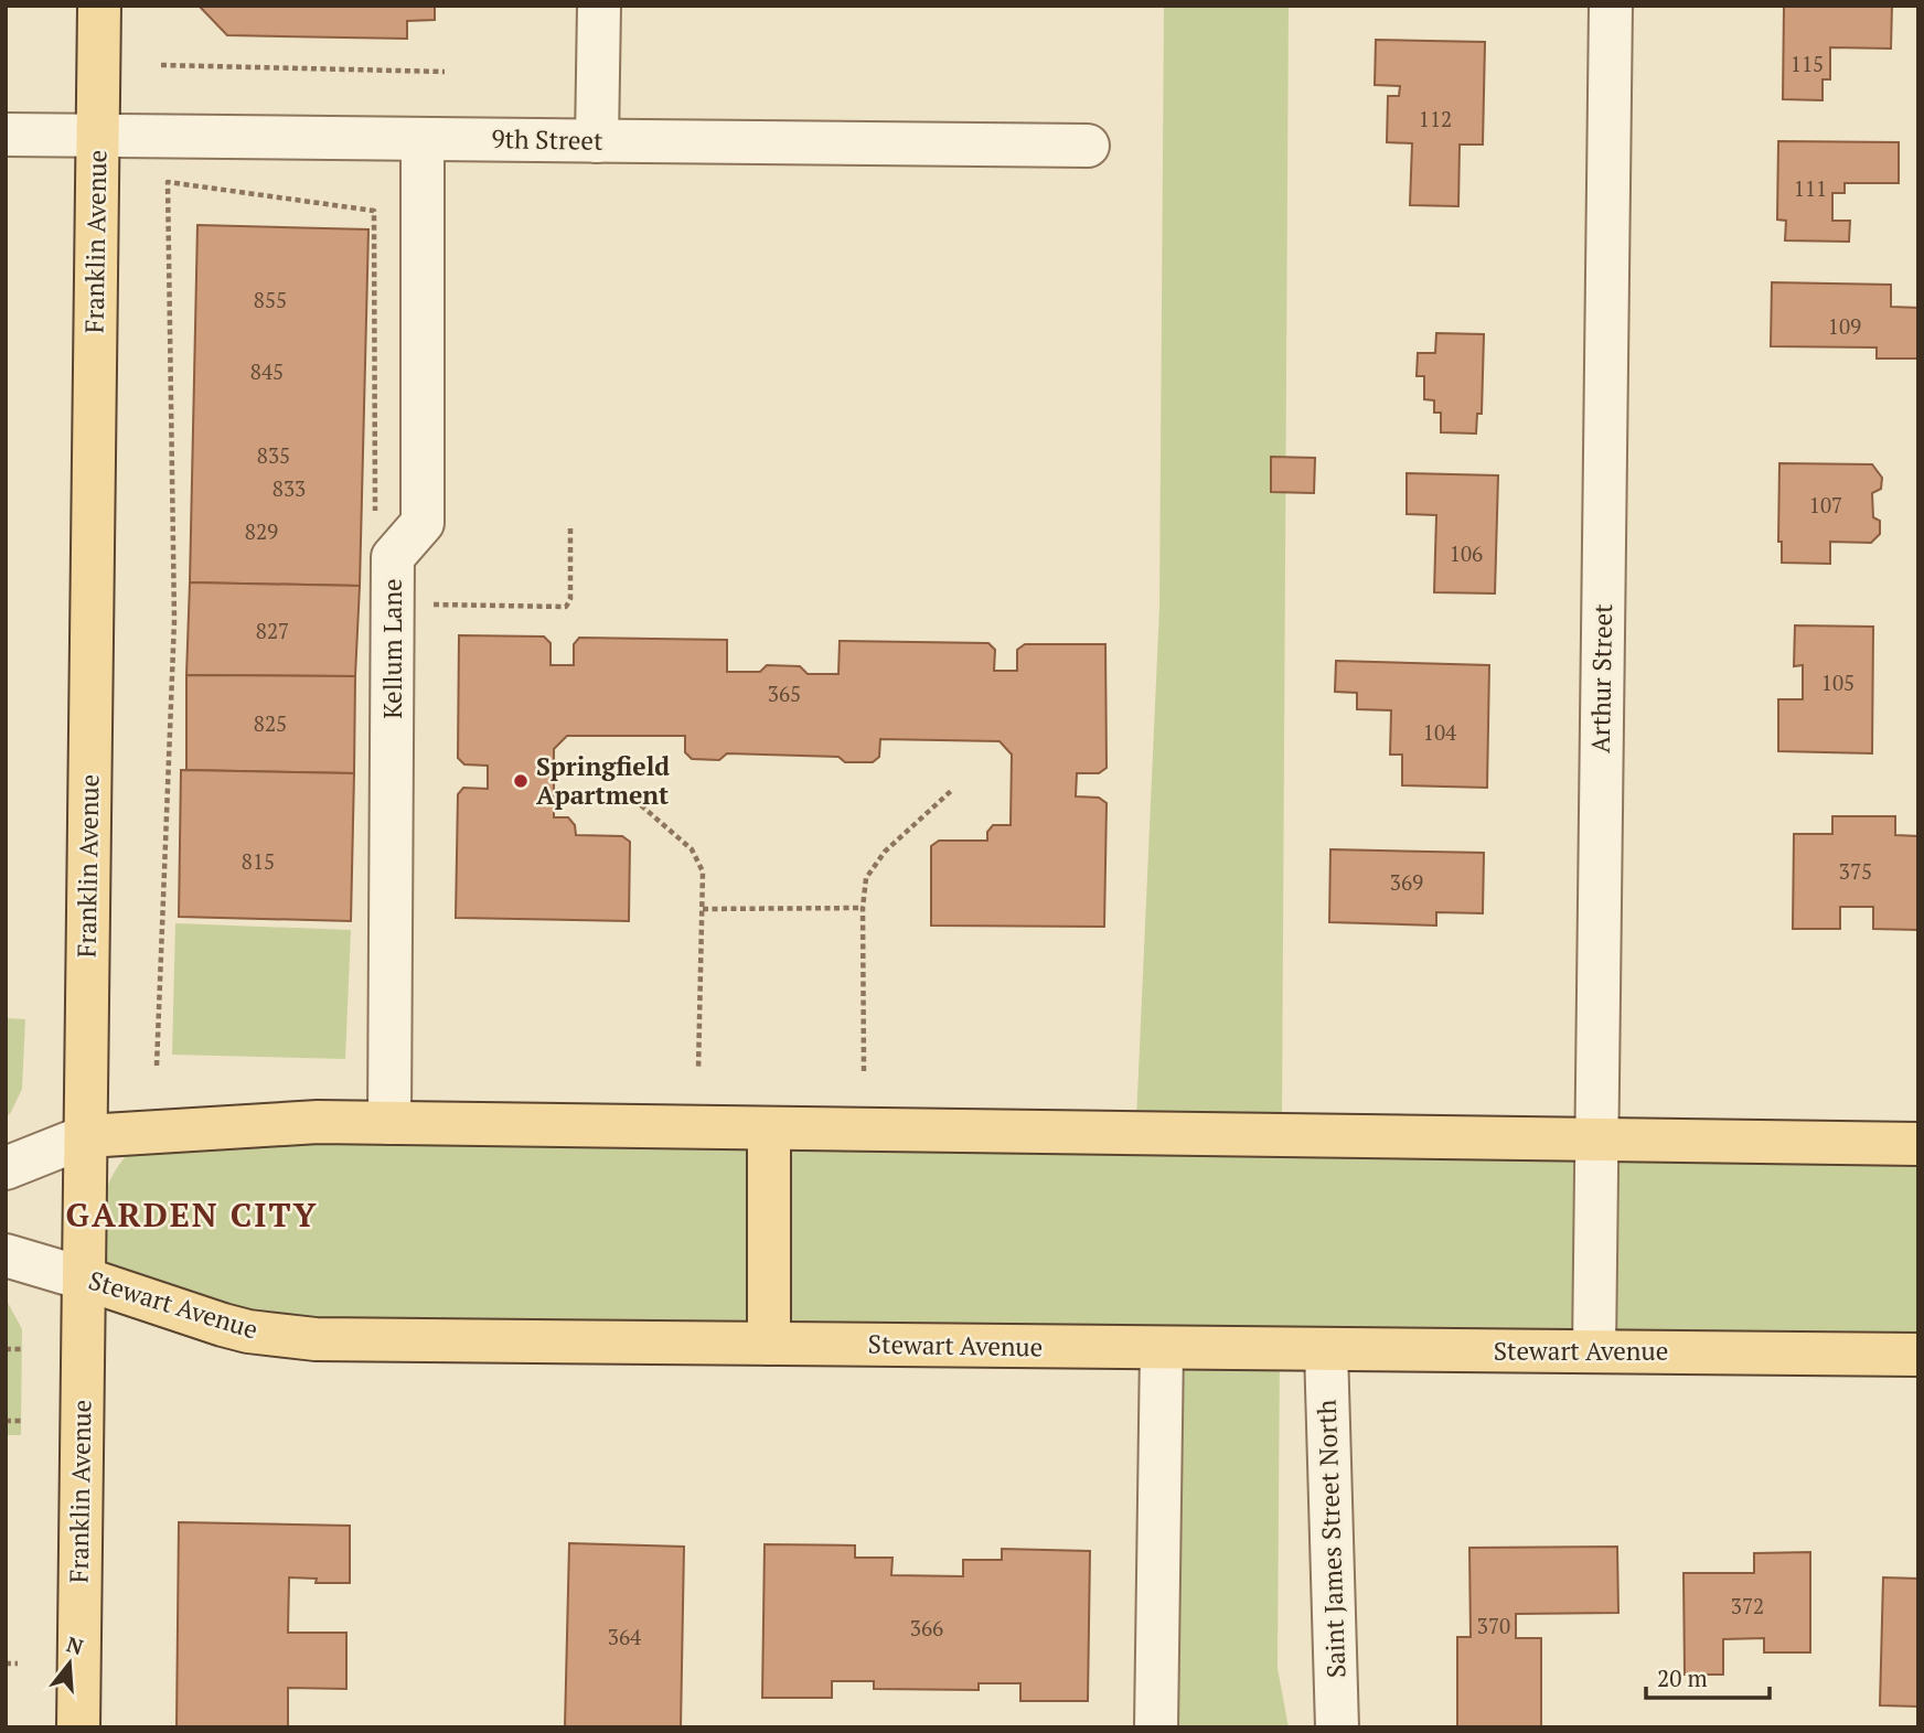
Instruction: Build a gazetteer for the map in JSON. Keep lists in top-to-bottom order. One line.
{"streets":{"main road":["Franklin Avenue","Stewart Avenue"],"street":["9th Street","Kellum Lane","Arthur Street","Saint James Street North"]},"crossings":[["9th Street","Franklin Avenue"],["9th Street","Kellum Lane"],["Franklin Avenue","Stewart Avenue"],["Arthur Street","Stewart Avenue"],["Stewart Avenue","Saint James Street North"]],"districts":["GARDEN CITY"],"places":["Springfield Apartment"],"house_numbers":["115","112","111","855","109","845","835","833","107","829","106","827","105","365","825","104","815","375","369","372","370","366","364"],"scale_bar":"20 m","north":"top"}
